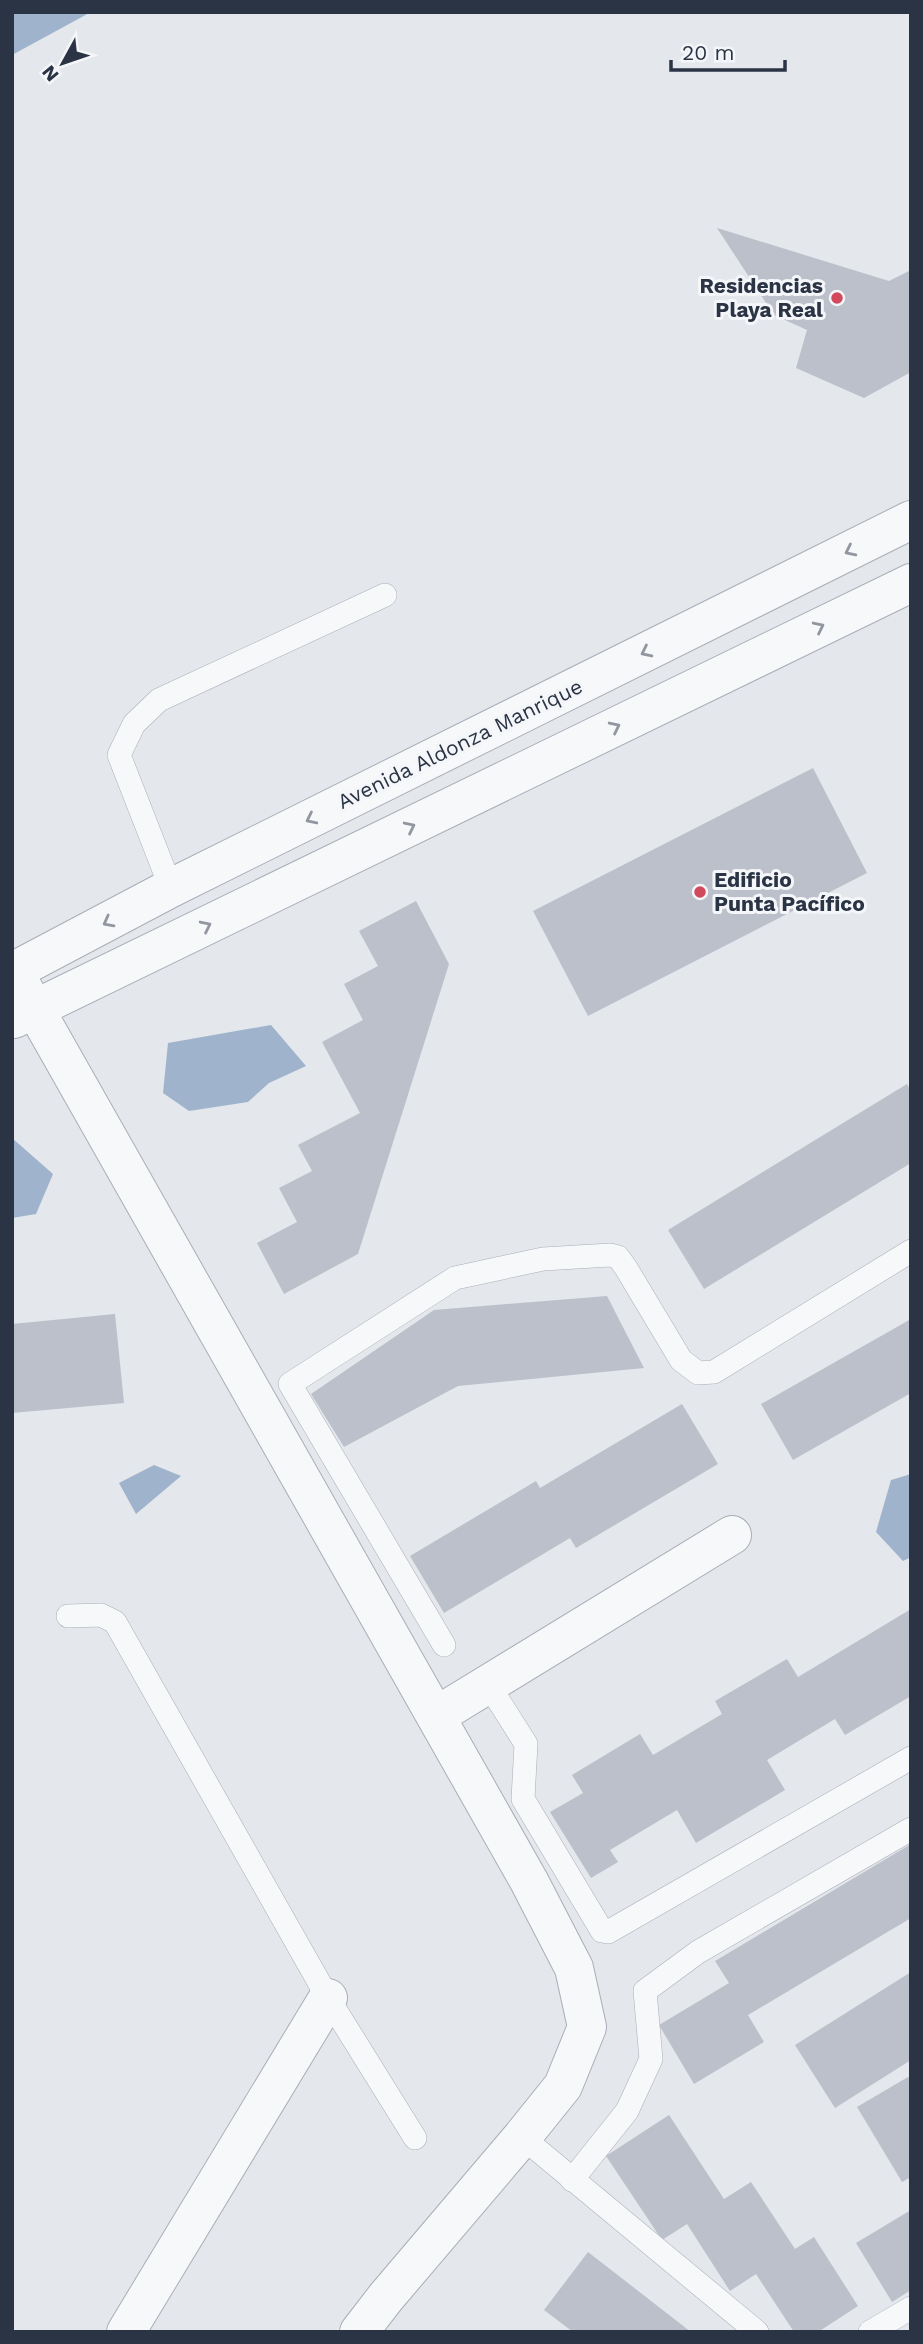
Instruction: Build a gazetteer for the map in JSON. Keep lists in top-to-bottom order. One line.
{"streets":{"street":["Avenida Aldonza Manrique"]},"places":["Residencias Playa Real","Edificio Punta Pacífico"],"scale_bar":"20 m","north":"bottom left"}
